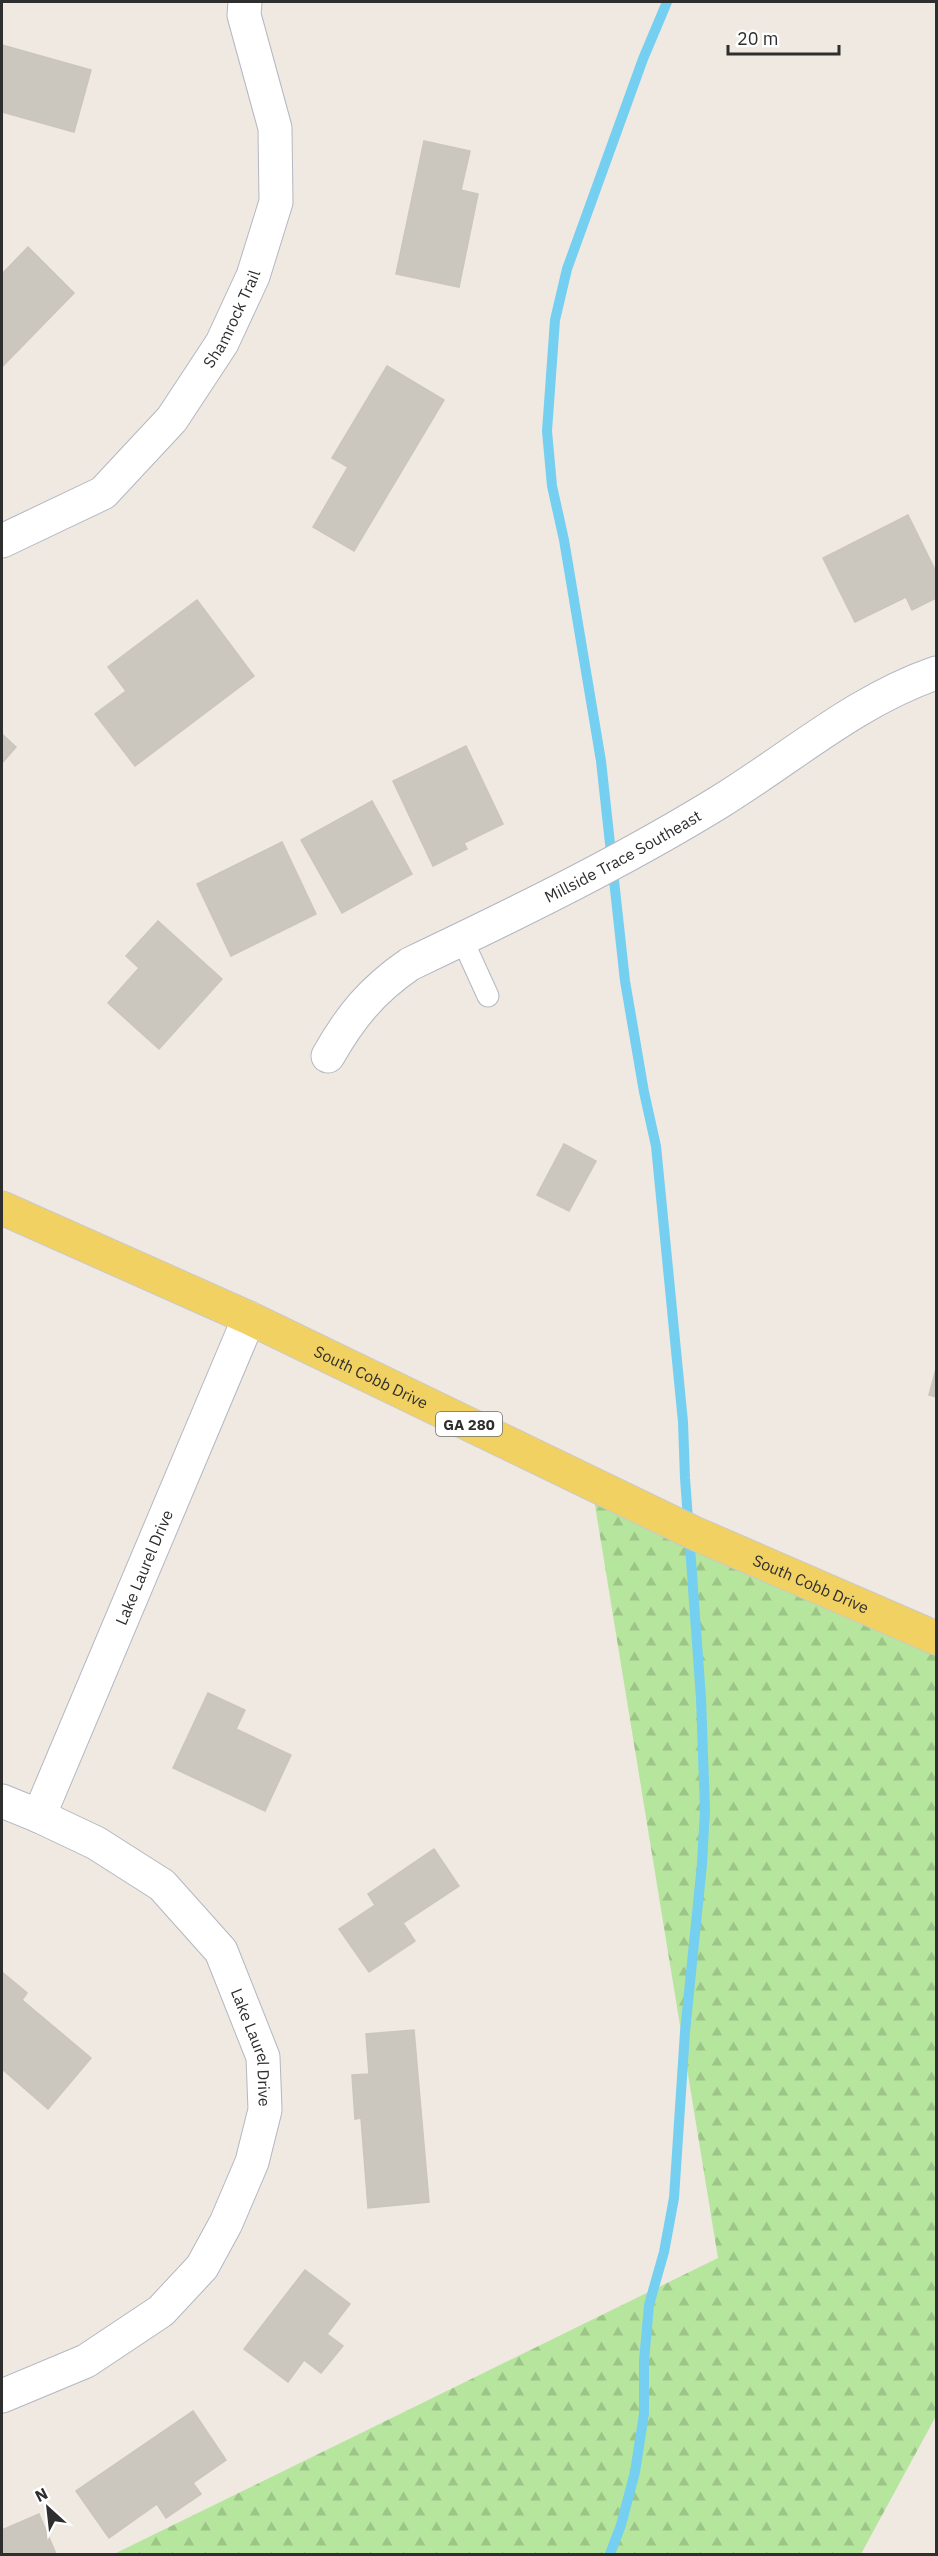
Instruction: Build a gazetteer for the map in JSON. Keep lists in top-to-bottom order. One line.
{"streets":{"main road":["South Cobb Drive","GA 280"],"street":["Shamrock Trail","Millside Trace Southeast","Lake Laurel Drive"]},"crossings":[["South Cobb Drive","Lake Laurel Drive"]],"scale_bar":"20 m","north":"top left"}
